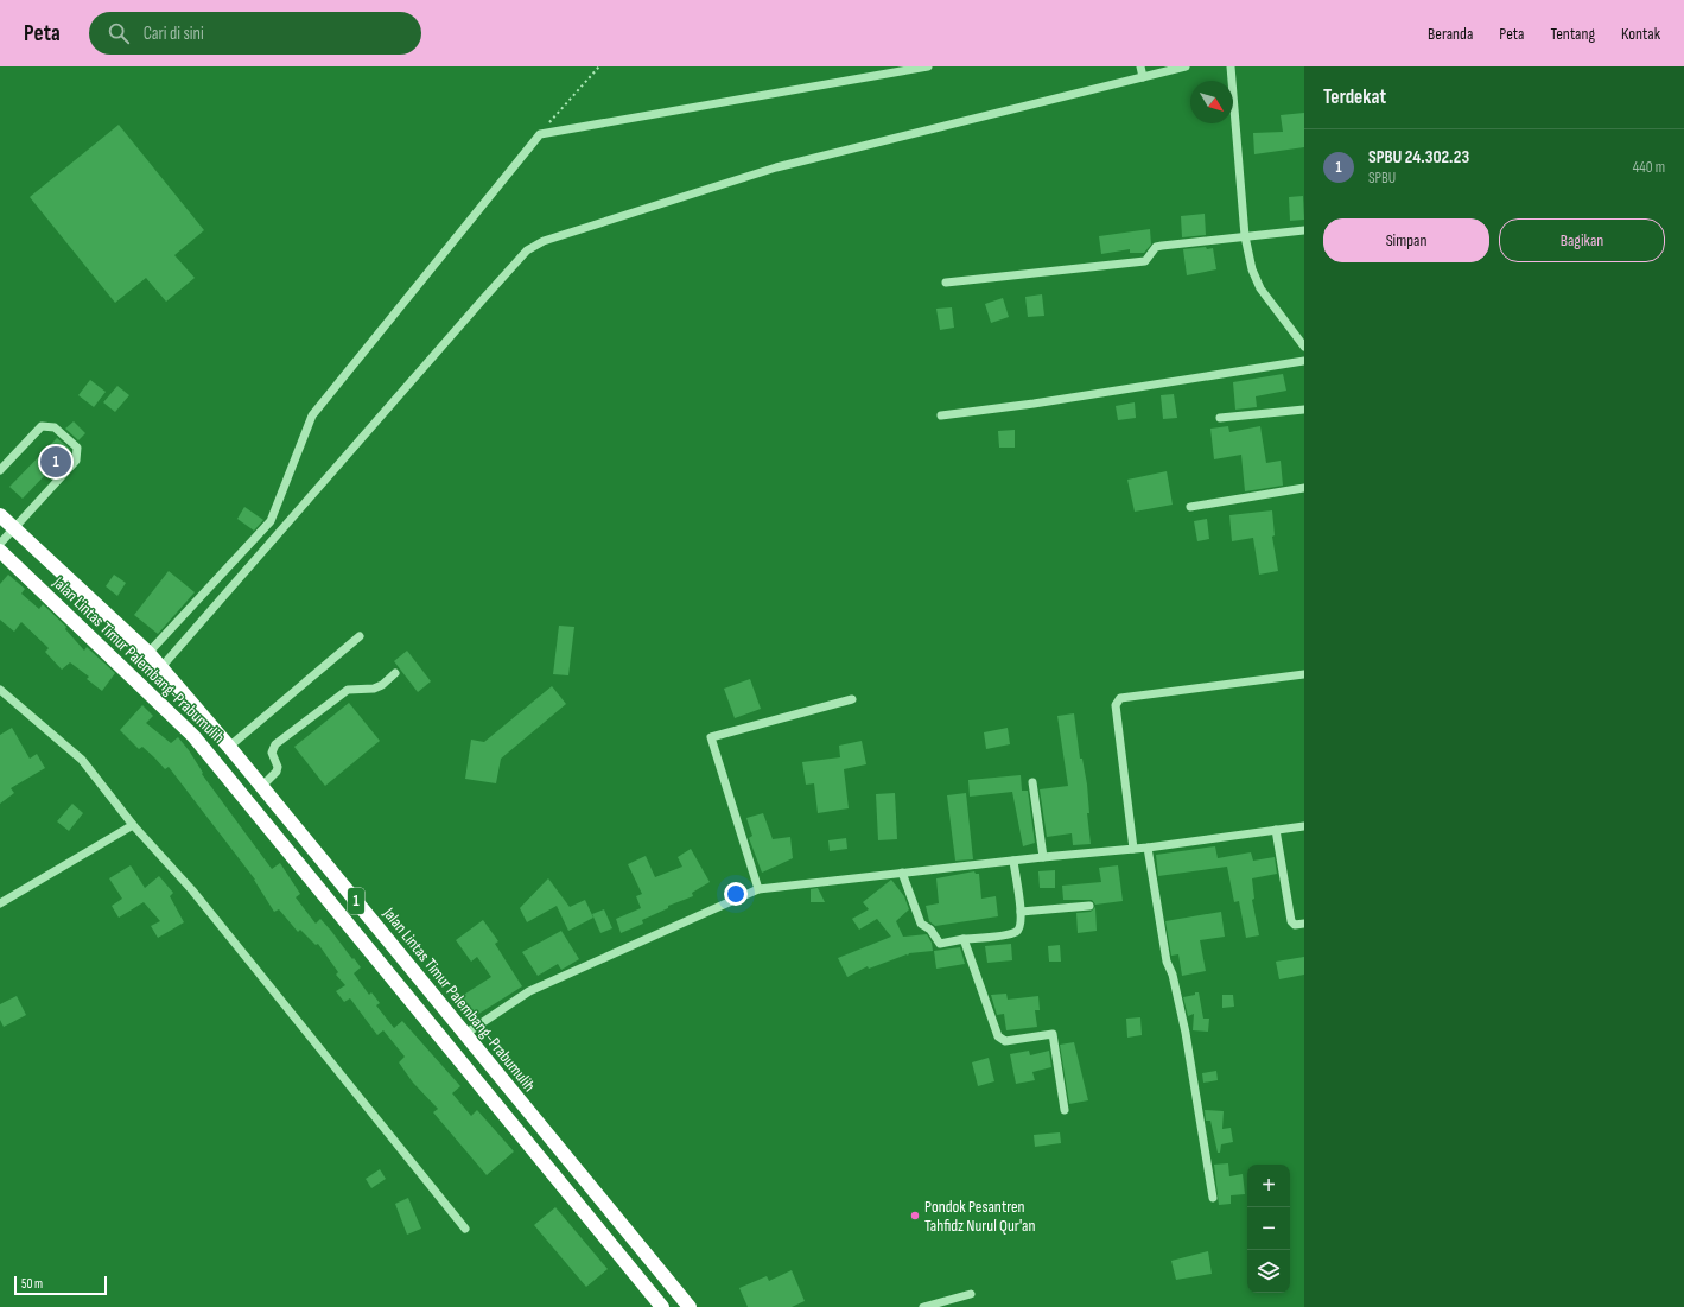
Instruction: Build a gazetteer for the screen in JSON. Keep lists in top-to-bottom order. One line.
{"streets":{"highway":["Jalan Lintas Timur Palembang-Prabumulih","1"]},"places":["Pondok Pesantren Tahfidz Nurul Qur'an"],"scale_bar":"50 m","north":"bottom right","page":{"header":"Peta","search":"Cari di sini","nav":["Beranda","Peta","Tentang","Kontak"],"heading":"Terdekat","list":[{"mark":"1","name":"SPBU 24.302.23","note":"SPBU","value":"440 m"}],"buttons":["Simpan","Bagikan"],"pins":"1","map_buttons":["+","−"],"scale":"50 m"}}
